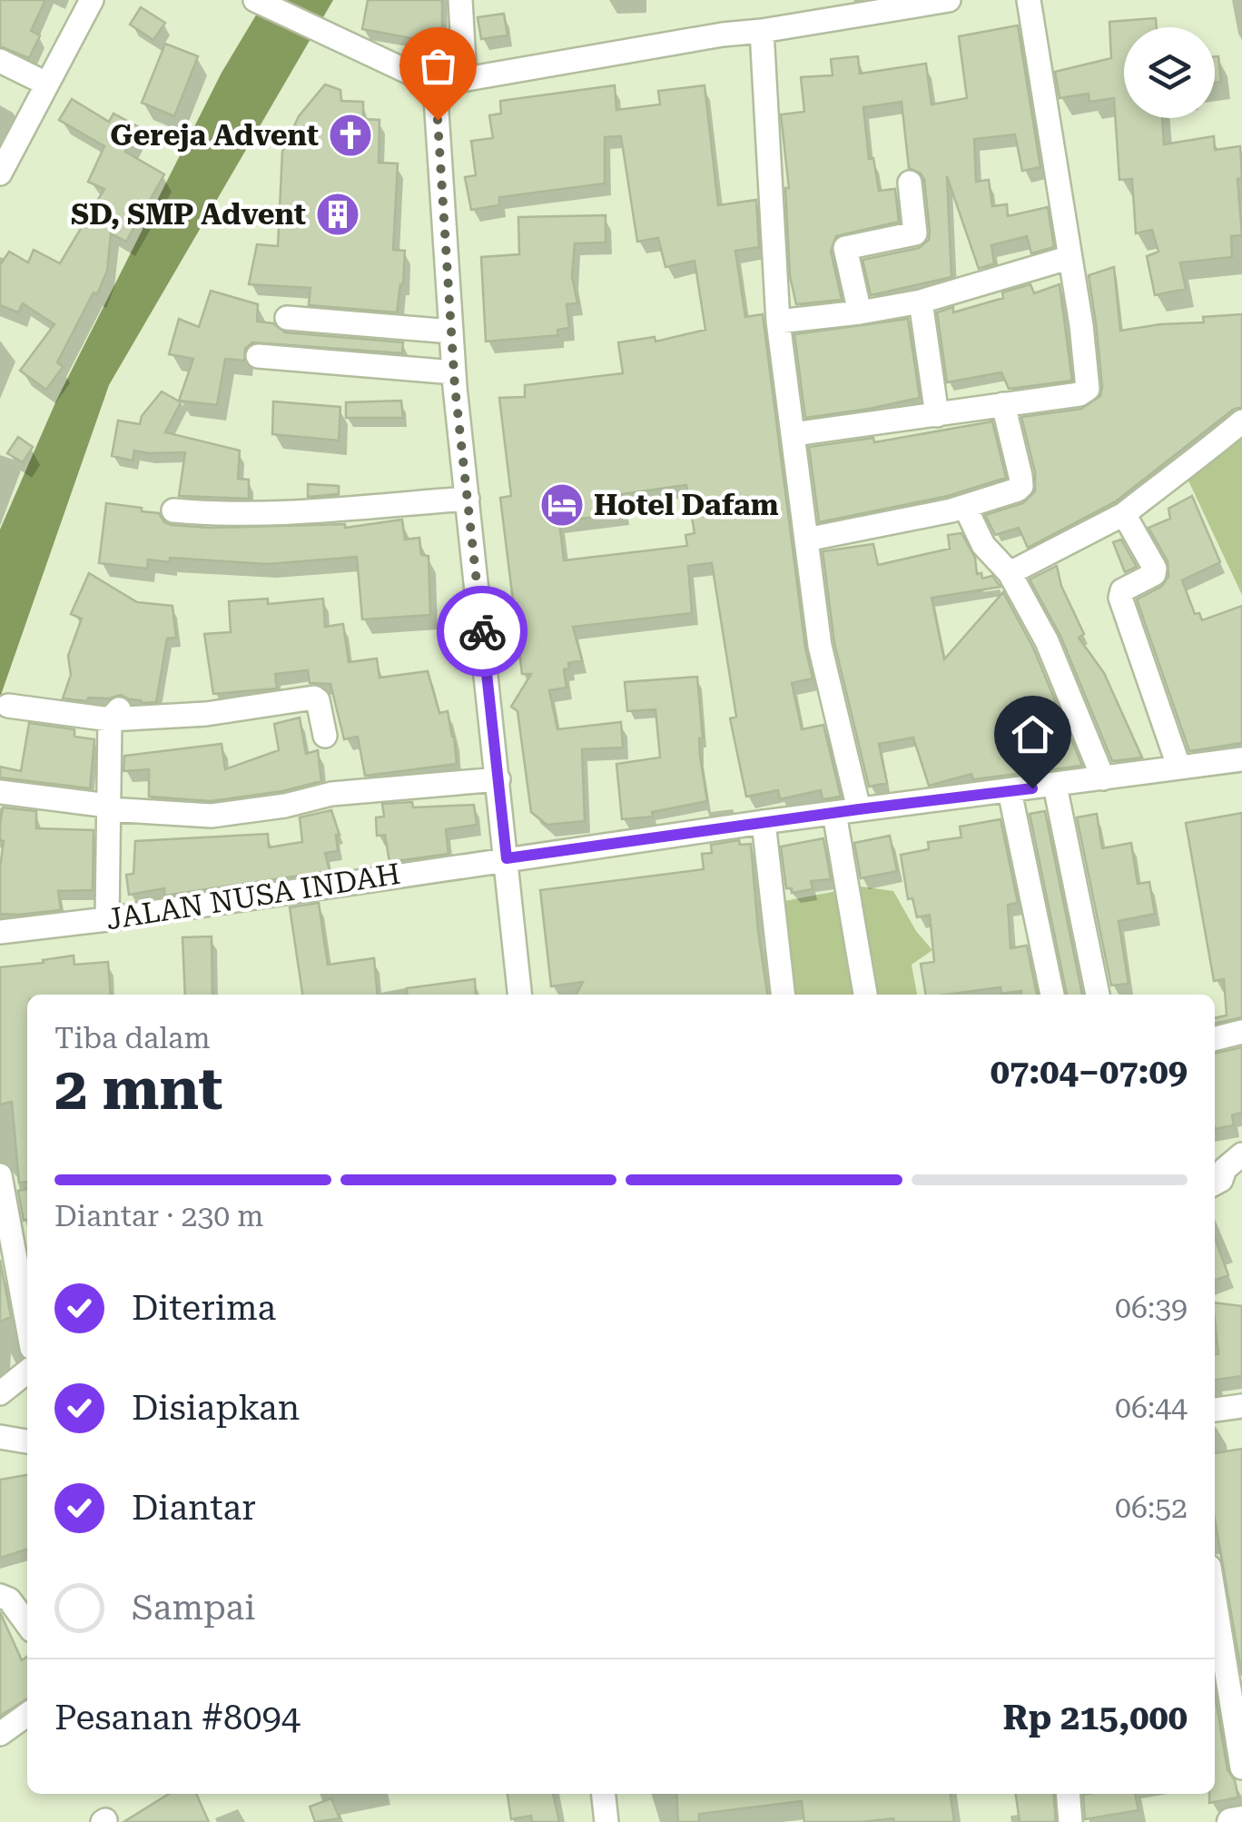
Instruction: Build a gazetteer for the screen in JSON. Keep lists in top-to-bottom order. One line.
{"streets":{"street":["JALAN NUSA INDAH"]},"places":{"church":["Gereja Advent"],"building":["SD, SMP Advent"],"hotel":["Hotel Dafam"]},"page":{"heading":["2 mnt","Tiba dalam","07:04–07:09"],"panel":["Pesanan #8094","Rp 215,000"],"bar":"Diantar · 230 m","list":[["Diterima","06:39"],["Disiapkan","06:44"],["Diantar","06:52"],"Sampai"]}}
